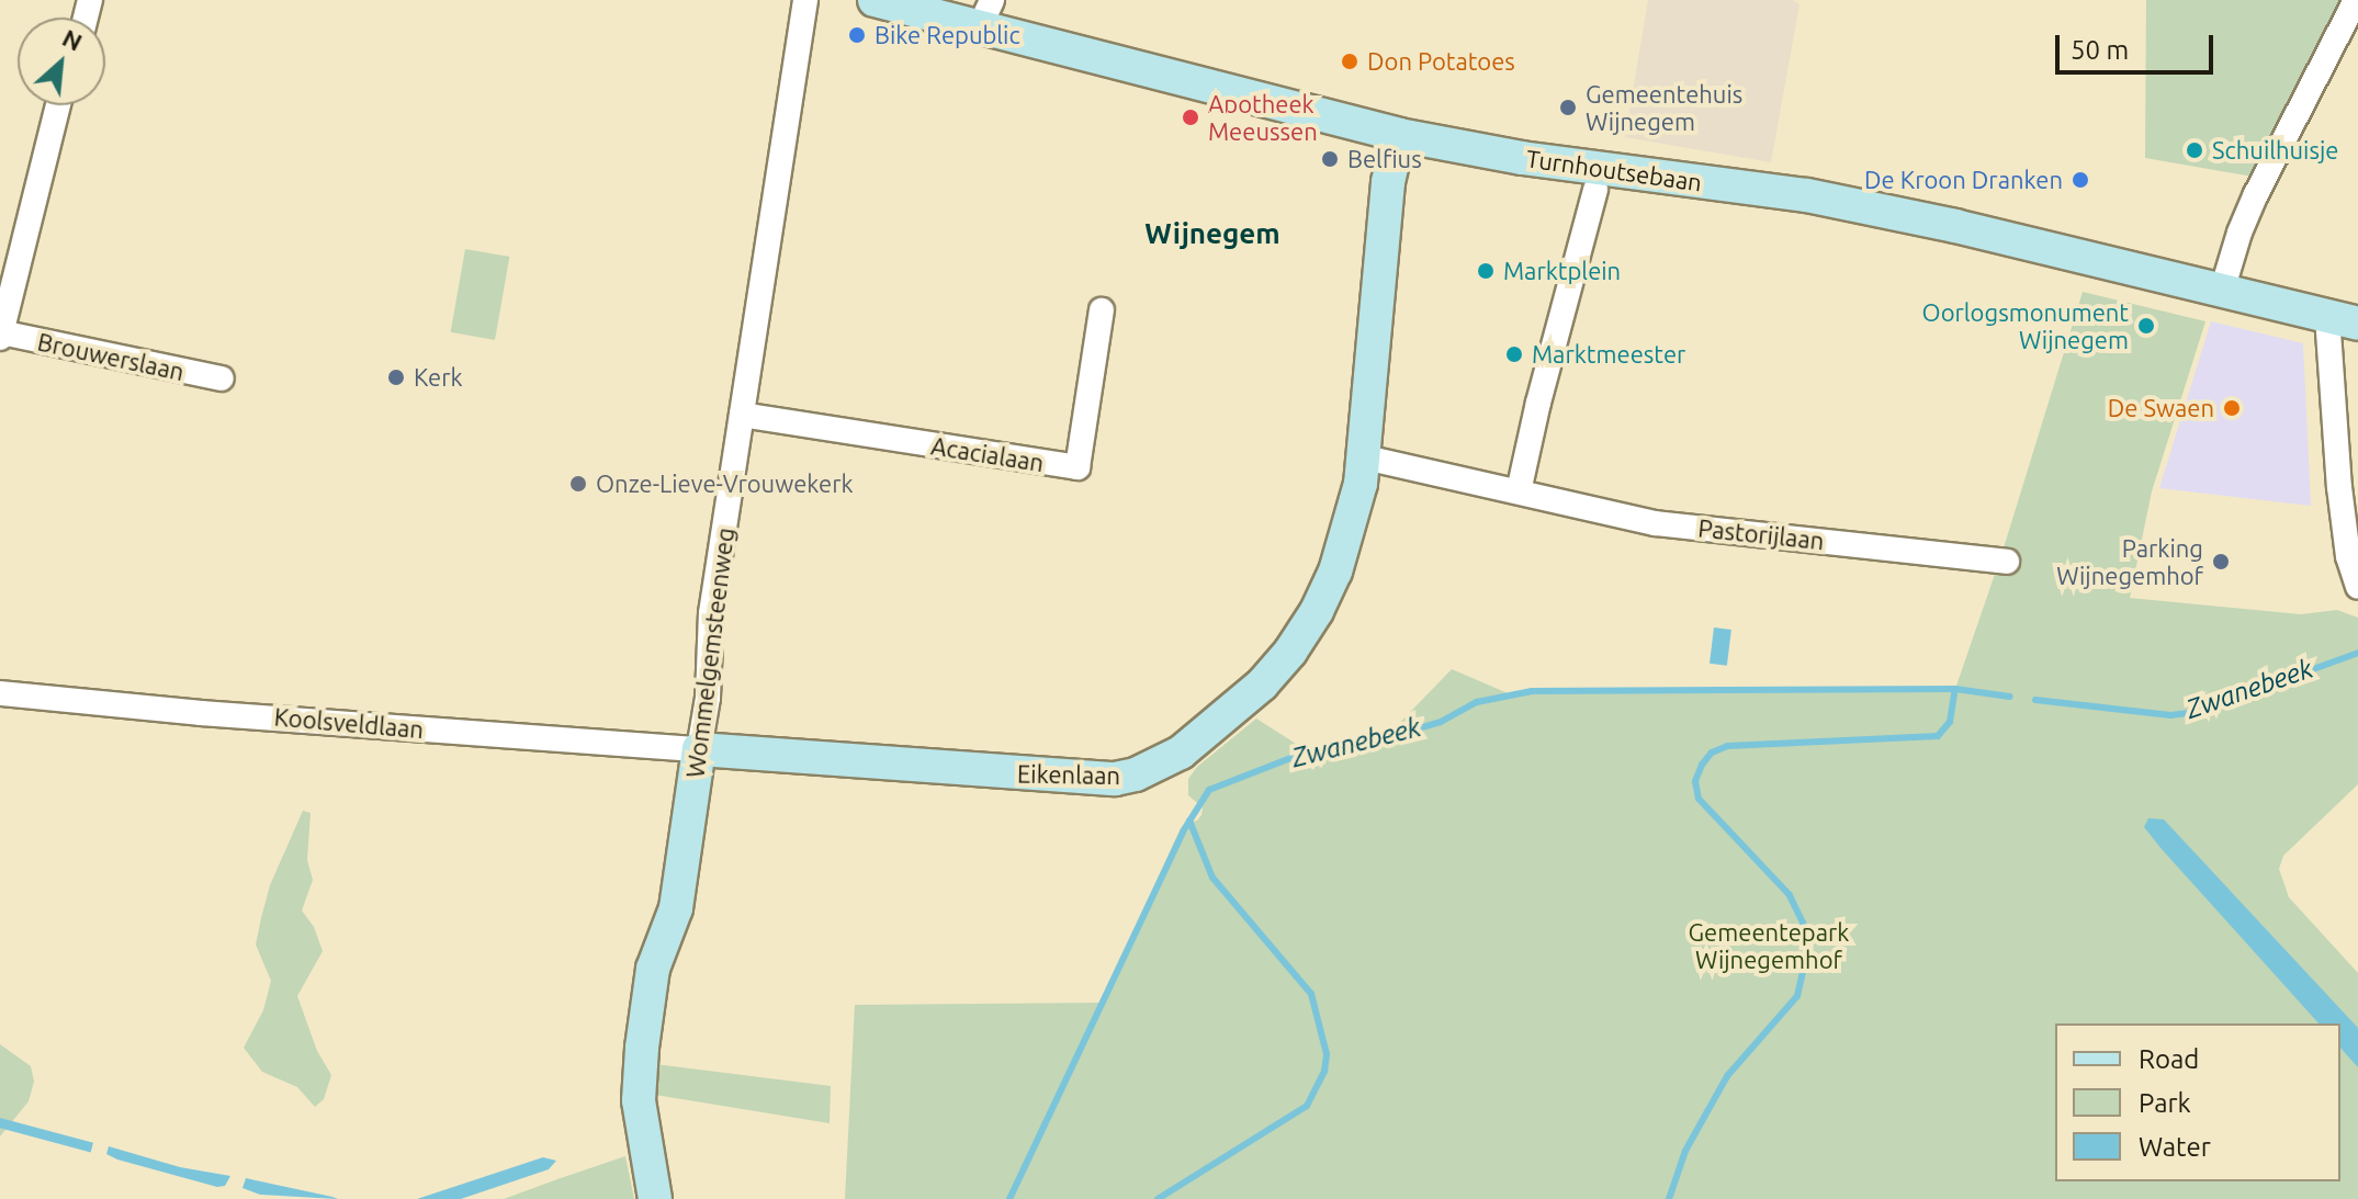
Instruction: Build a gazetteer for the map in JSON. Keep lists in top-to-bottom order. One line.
{"streets":{"street":["Turnhoutsebaan","Brouwerslaan","Acacialaan","Pastorijlaan","Wommelgemsteenweg","Koolsveldlaan","Eikenlaan"]},"crossings":[["Acacialaan","Wommelgemsteenweg"],["Wommelgemsteenweg","Koolsveldlaan"],["Wommelgemsteenweg","Eikenlaan"],["Koolsveldlaan","Eikenlaan"]],"districts":["Wijnegem"],"water":["Zwanebeek"],"parks":["Gemeentepark Wijnegemhof"],"places":["Bike Republic","Don Potatoes","Gemeentehuis Wijnegem","Apotheek Meeussen","Schuilhuisje","Belfius","De Kroon Dranken","Marktplein","Oorlogsmonument Wijnegem","Marktmeester","Kerk","De Swaen","Onze-Lieve-Vrouwekerk","Parking Wijnegemhof"],"legend":["Road","Park","Water"],"scale_bar":"50 m","north":"top right"}
